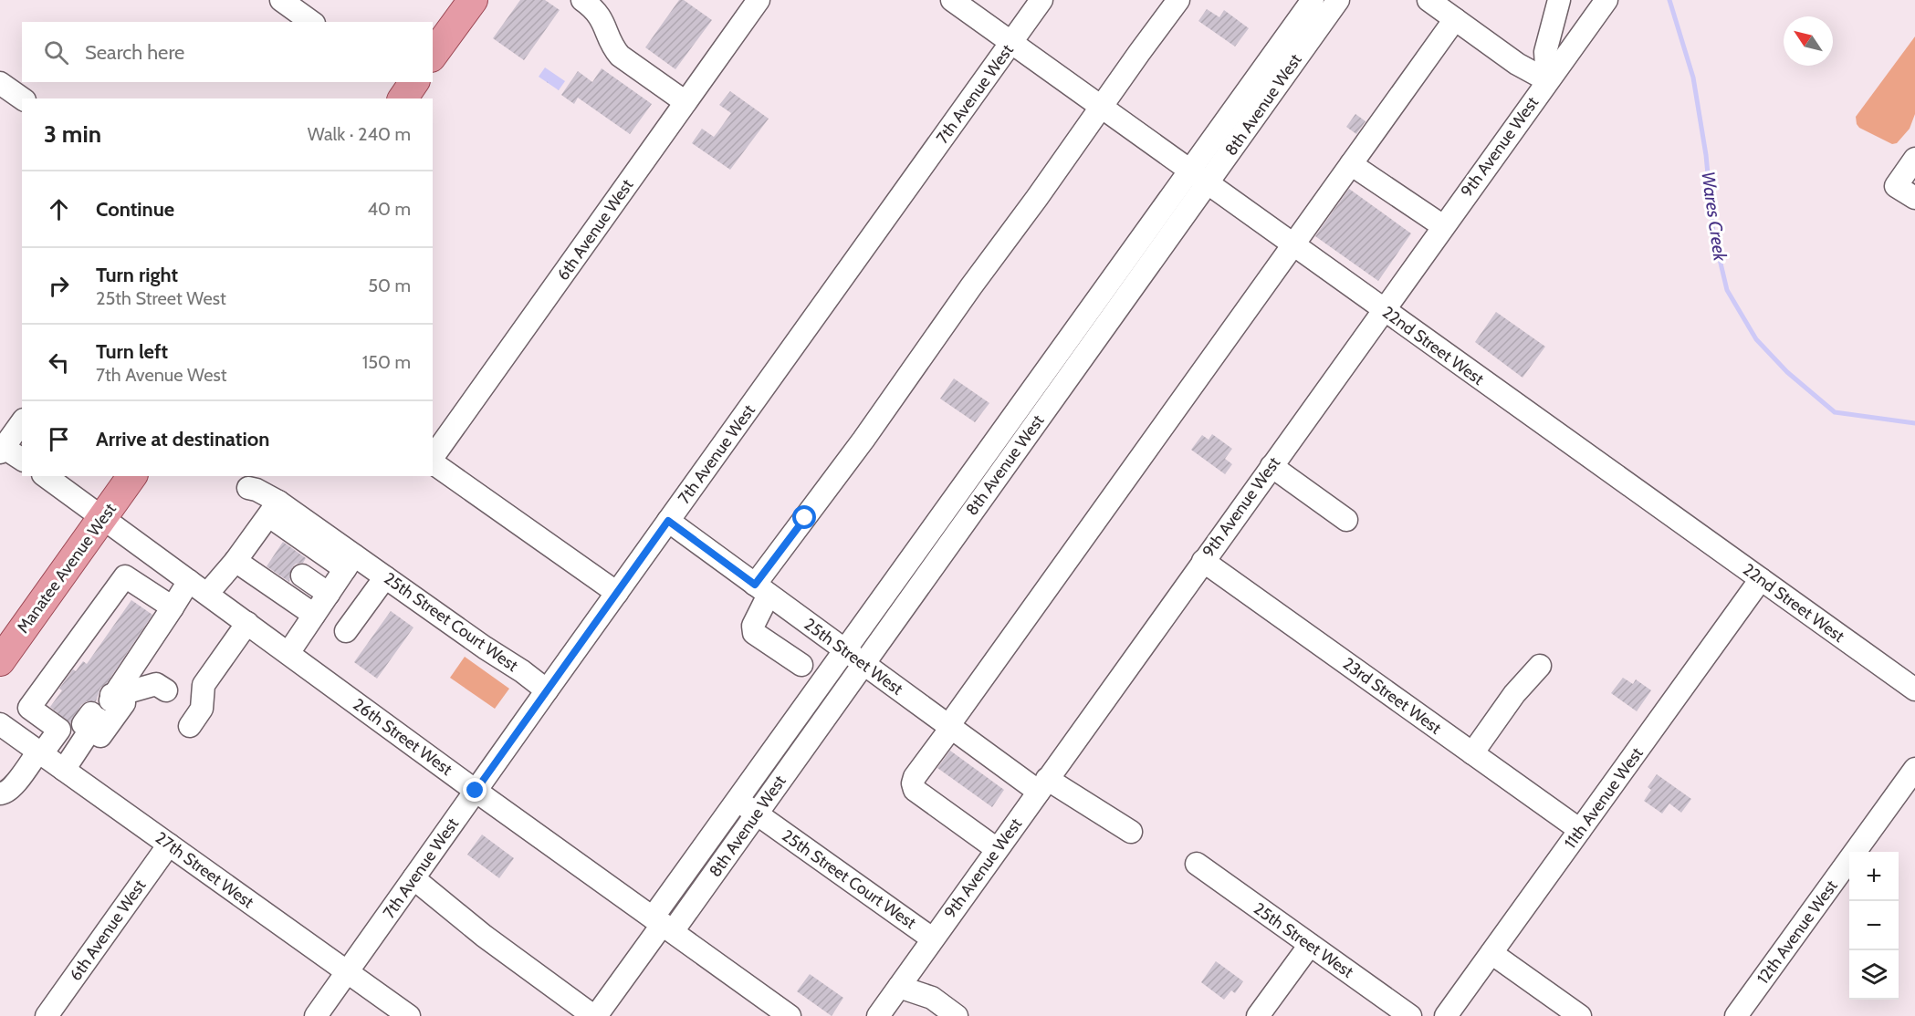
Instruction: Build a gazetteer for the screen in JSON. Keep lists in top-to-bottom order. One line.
{"streets":{"main road":["Manatee Avenue West"],"street":["7th Avenue West","8th Avenue West","9th Avenue West","6th Avenue West","22nd Street West","25th Street Court West","25th Street West","23rd Street West","26th Street West","11th Avenue West","27th Street West","12th Avenue West"]},"crossings":[["7th Avenue West","22nd Street West"],["7th Avenue West","25th Street Court West"],["7th Avenue West","25th Street West"],["7th Avenue West","26th Street West"],["7th Avenue West","27th Street West"],["8th Avenue West","22nd Street West"],["8th Avenue West","25th Street Court West"],["8th Avenue West","25th Street West"],["8th Avenue West","26th Street West"],["9th Avenue West","22nd Street West"],["9th Avenue West","25th Street Court West"],["9th Avenue West","25th Street West"],["9th Avenue West","23rd Street West"],["6th Avenue West","27th Street West"],["22nd Street West","11th Avenue West"],["Manatee Avenue West","26th Street West"],["23rd Street West","11th Avenue West"]],"water":["Wares Creek"],"north":"top left","page":{"search":"Search here","heading":["3 min","Walk · 240 m"],"list":[["Continue","40 m"],["Turn right","25th Street West","50 m"],["Turn left","7th Avenue West","150 m"],"Arrive at destination"],"map_buttons":["+","−"]}}
